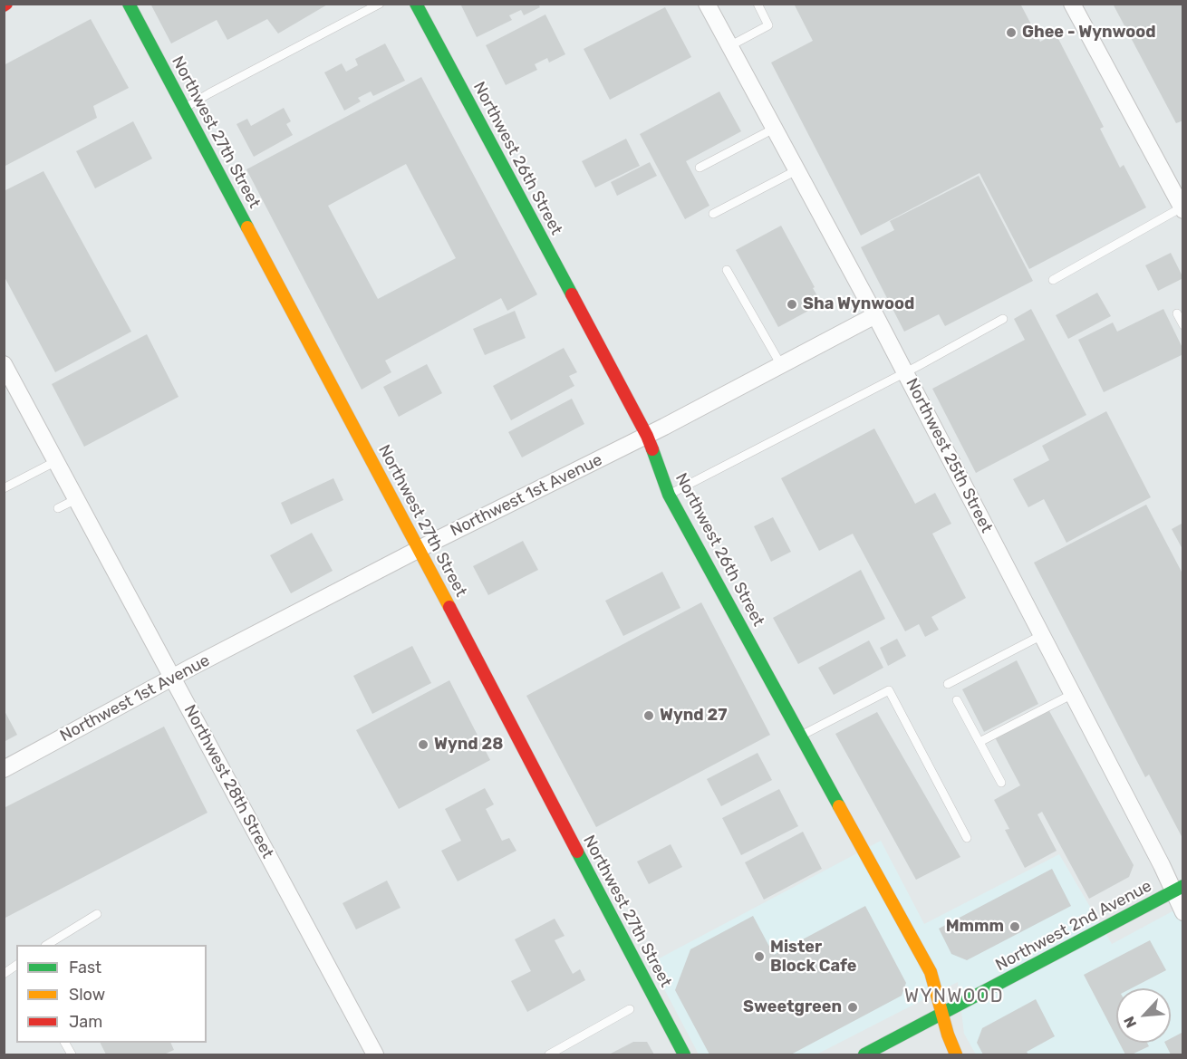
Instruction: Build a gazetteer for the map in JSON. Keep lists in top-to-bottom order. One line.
{"streets":{"street":["Northwest 27th Street","Northwest 26th Street","Northwest 25th Street","Northwest 1st Avenue","Northwest 28th Street","Northwest 2nd Avenue"]},"crossings":[["Northwest 27th Street","Northwest 1st Avenue"],["Northwest 26th Street","Northwest 1st Avenue"],["Northwest 26th Street","Northwest 2nd Avenue"],["Northwest 25th Street","Northwest 1st Avenue"],["Northwest 25th Street","Northwest 2nd Avenue"],["Northwest 1st Avenue","Northwest 28th Street"]],"districts":["WYNWOOD"],"places":["Ghee - Wynwood","Sha Wynwood","Wynd 27","Wynd 28","Mmmm","Mister Block Cafe","Sweetgreen"],"legend":["Fast","Slow","Jam"],"north":"bottom left"}
